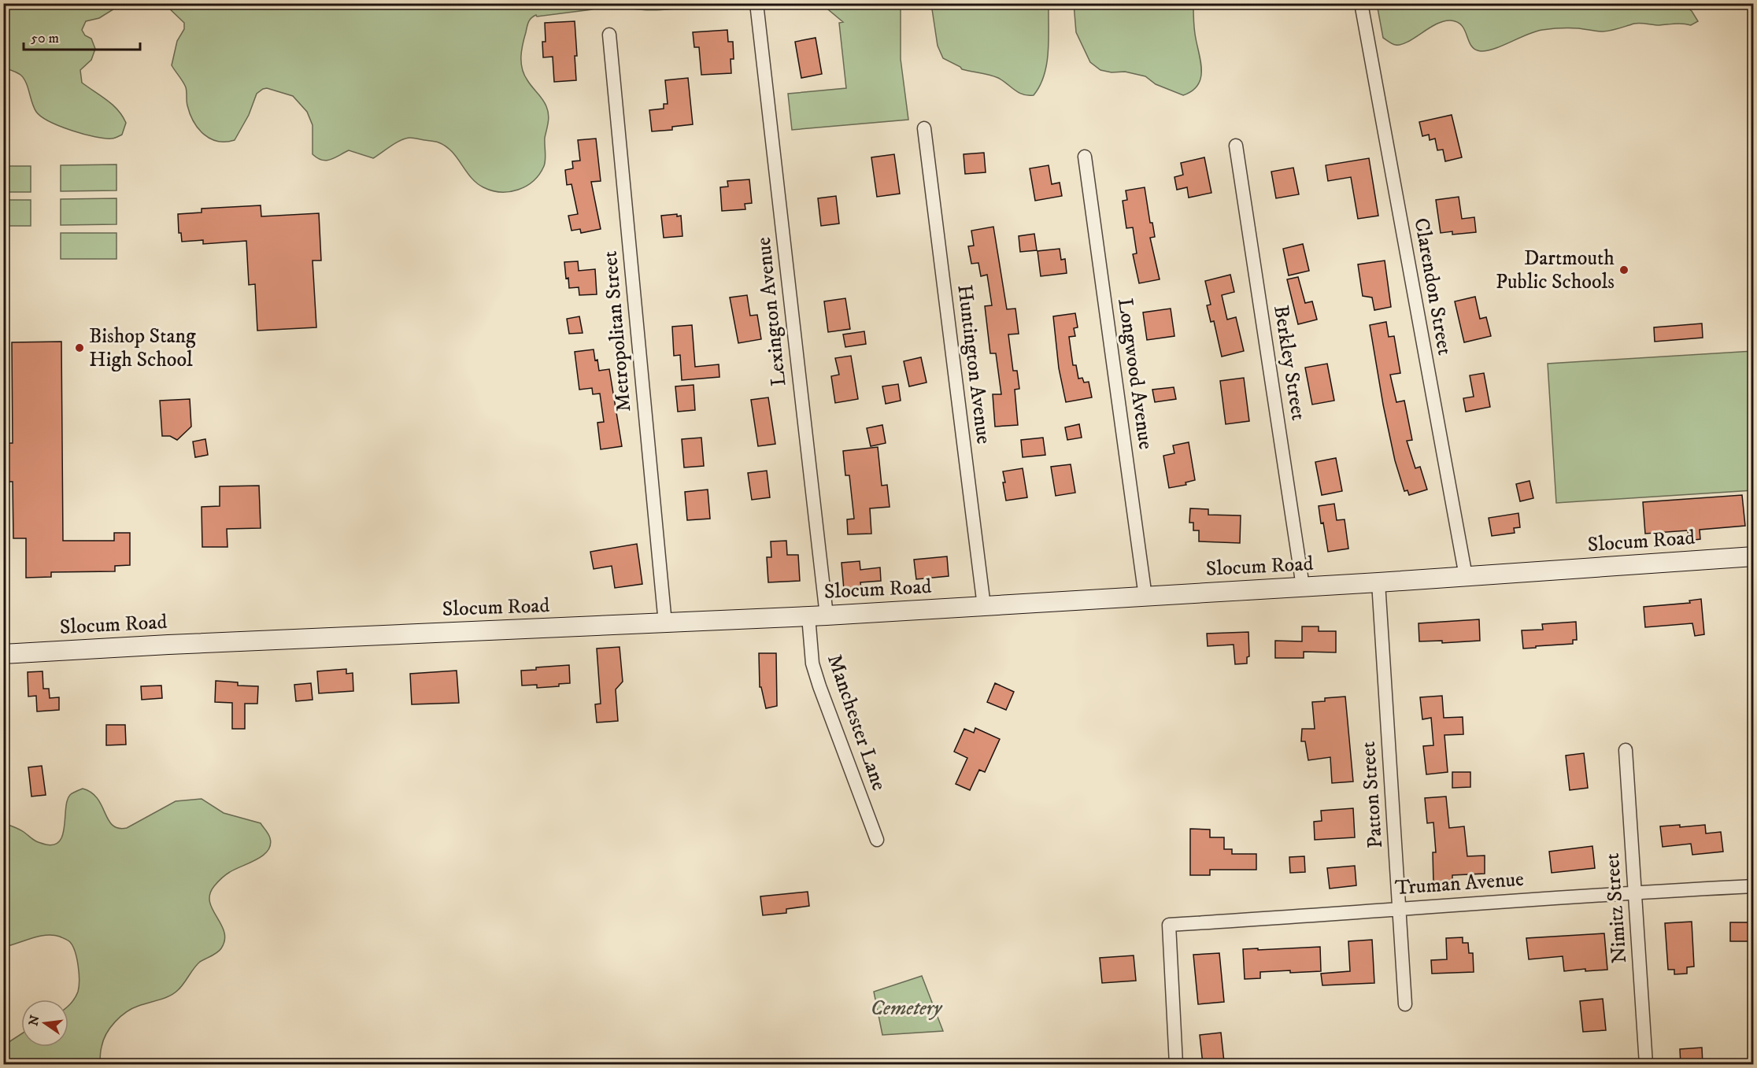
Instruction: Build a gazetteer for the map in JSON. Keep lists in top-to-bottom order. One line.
{"streets":{"main road":["Slocum Road"],"street":["Clarendon Street","Lexington Avenue","Metropolitan Street","Berkley Street","Huntington Avenue","Longwood Avenue","Manchester Lane","Patton Street","Truman Avenue","Nimitz Street"]},"crossings":[["Clarendon Street","Slocum Road"],["Lexington Avenue","Slocum Road"],["Lexington Avenue","Manchester Lane"],["Metropolitan Street","Slocum Road"],["Berkley Street","Slocum Road"],["Huntington Avenue","Slocum Road"],["Longwood Avenue","Slocum Road"],["Slocum Road","Manchester Lane"],["Slocum Road","Patton Street"],["Patton Street","Truman Avenue"],["Truman Avenue","Nimitz Street"]],"parks":["Cemetery"],"places":["Dartmouth Public Schools","Bishop Stang High School"],"scale_bar":"50 m","north":"left"}
